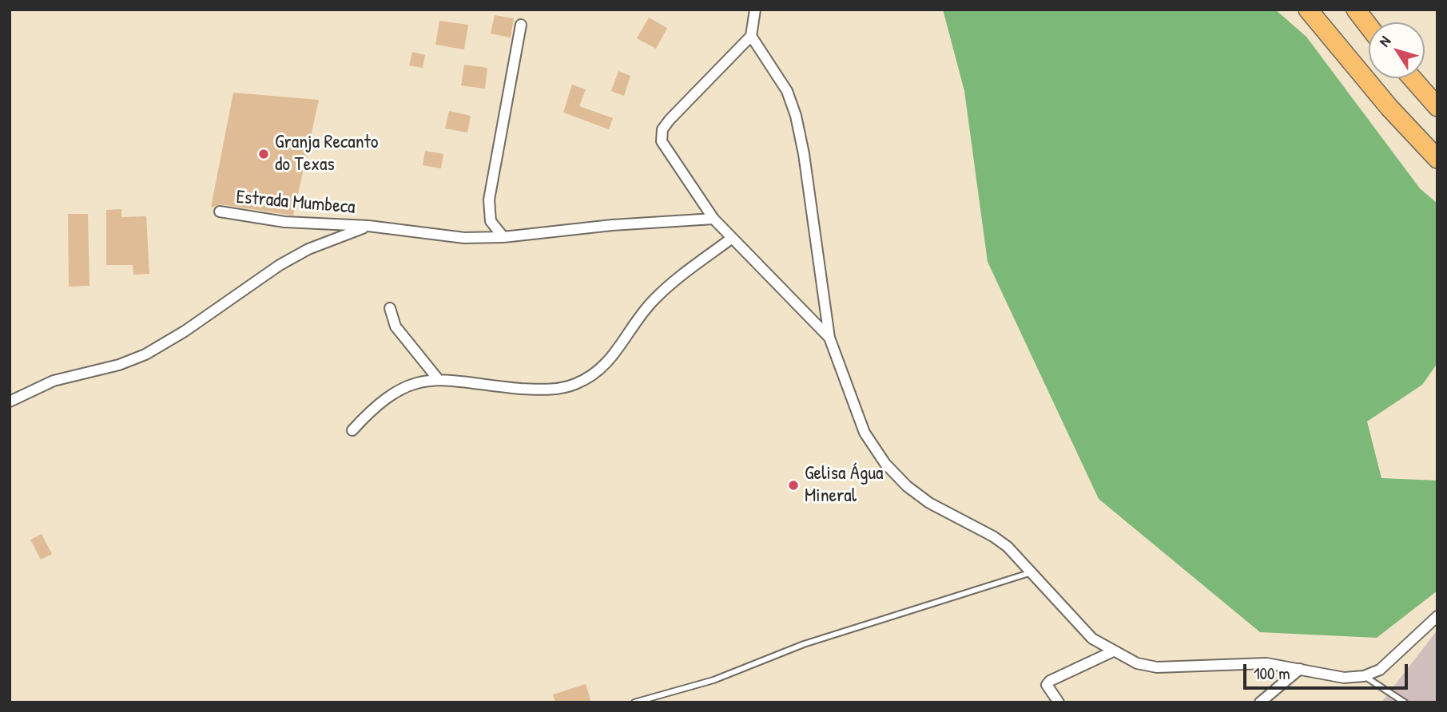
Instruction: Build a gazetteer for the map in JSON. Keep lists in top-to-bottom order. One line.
{"streets":{"street":["Estrada Mumbeca"]},"places":["Granja Recanto do Texas","Gelisa Água Mineral"],"scale_bar":"100 m","north":"top left"}
